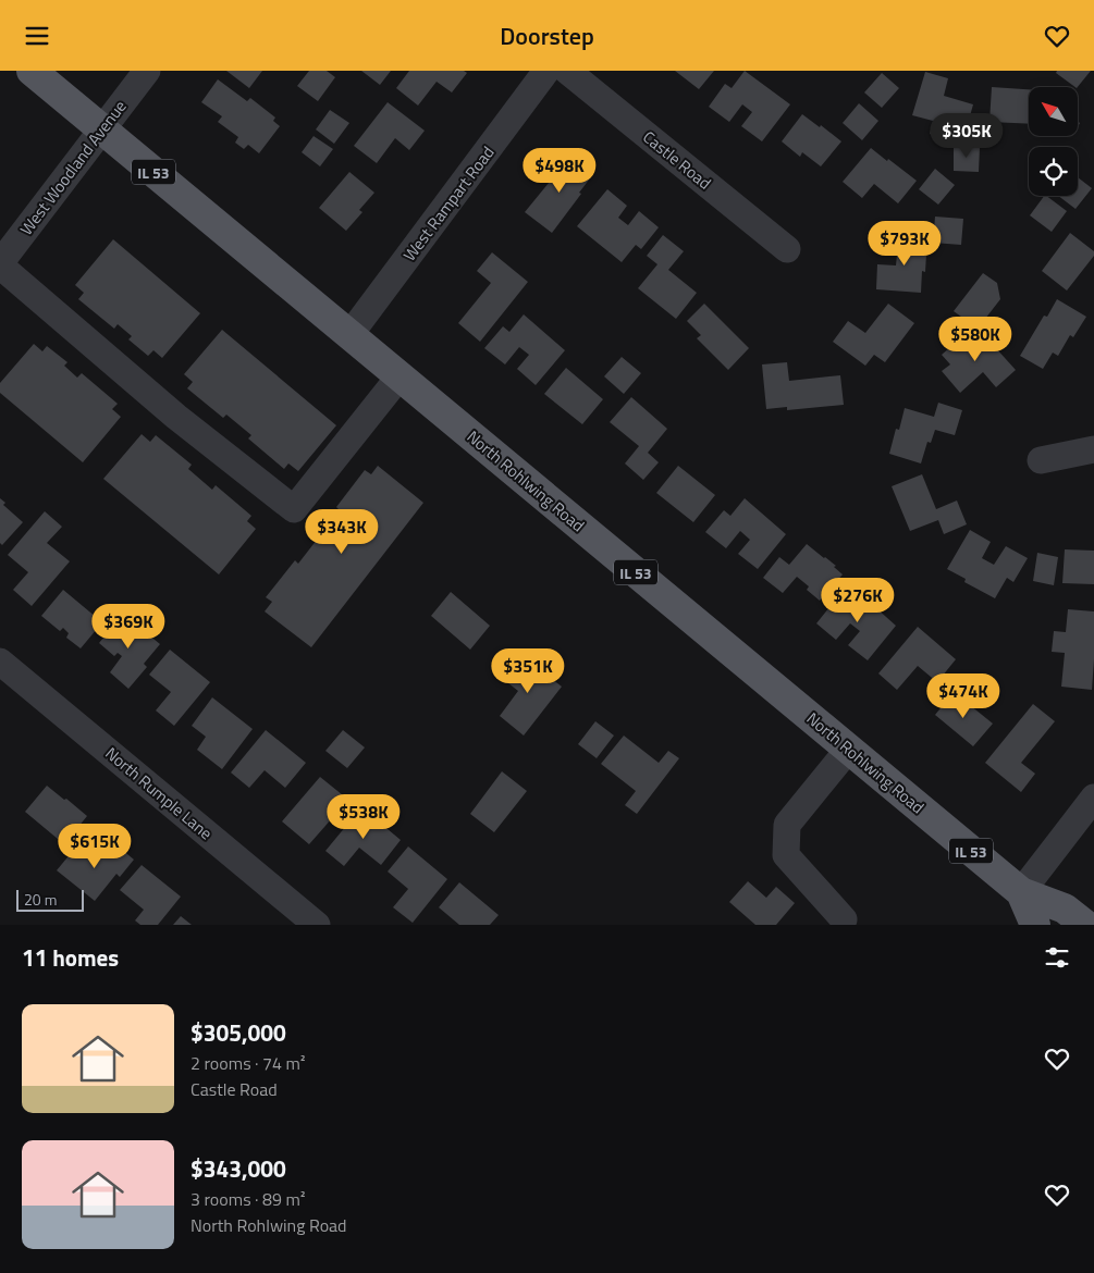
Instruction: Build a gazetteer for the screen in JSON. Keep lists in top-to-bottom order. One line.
{"streets":{"main road":["IL 53","North Rohlwing Road"],"street":["Castle Road","West Woodland Avenue","West Rampart Road","North Rumple Lane"]},"crossings":[["West Woodland Avenue","North Rohlwing Road"],["West Rampart Road","North Rohlwing Road"]],"scale_bar":"20 m","north":"top left","page":{"header":"Doorstep","price":["$305K","$498K","$793K","$580K","$343K","$276K","$369K","$351K","$474K","$538K","$615K"],"scale":"20 m","heading":"11 homes","list":[{"name":"$305,000","note":"2 rooms · 74 m² · Castle Road"},{"name":"$343,000","note":"3 rooms · 89 m² · North Rohlwing Road"}]}}
